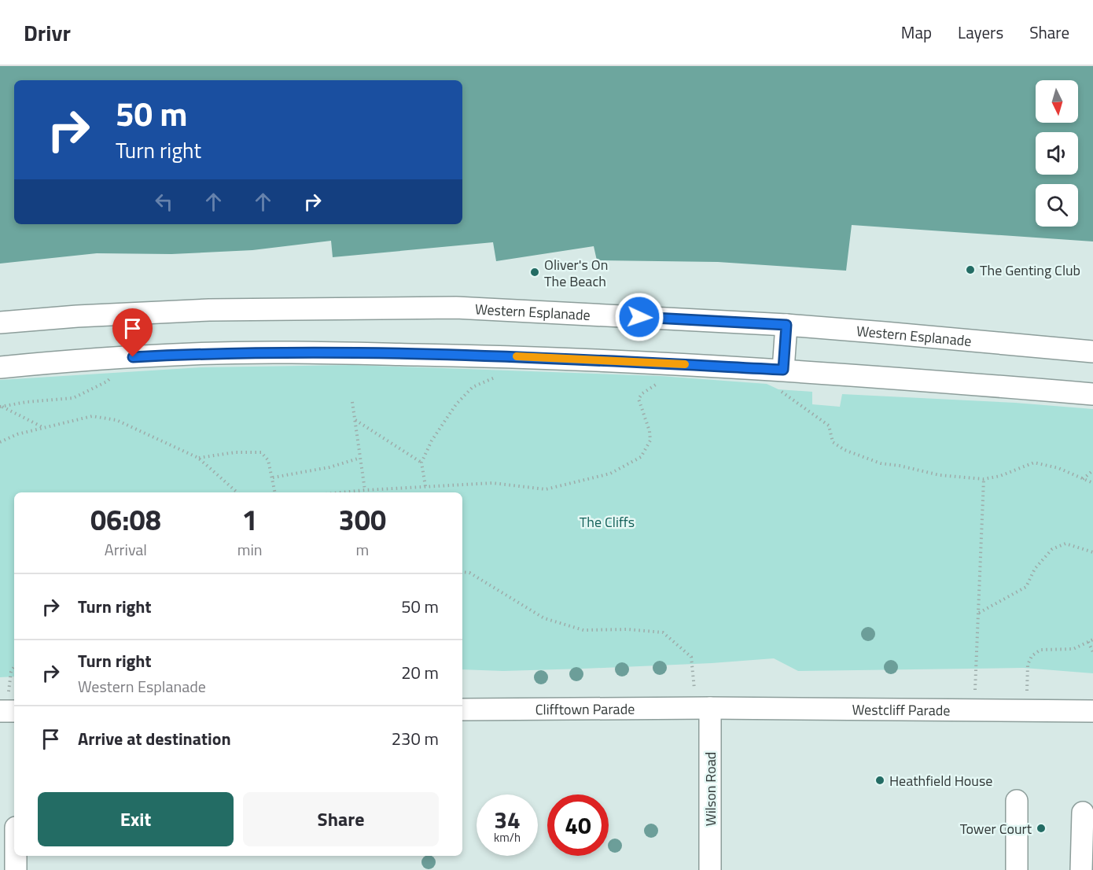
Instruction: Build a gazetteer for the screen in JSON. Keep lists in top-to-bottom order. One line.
{"streets":{"street":["Western Esplanade","Clifftown Parade","Westcliff Parade","Wilson Road"]},"crossings":[["Clifftown Parade","Westcliff Parade"],["Clifftown Parade","Wilson Road"],["Westcliff Parade","Wilson Road"]],"parks":["The Cliffs"],"places":["The Genting Club","Oliver's On The Beach","Heathfield House","Tower Court"],"north":"bottom","page":{"header":"Drivr","nav":["Map","Layers","Share"],"turn":["50 m","Turn right"],"eta":["06:08","Arrival","1","min","300","m"],"list":[{"name":"Turn right","value":"50 m"},{"name":"Turn right","note":"Western Esplanade","value":"20 m"},{"name":"Arrive at destination","value":"230 m"}],"buttons":["Exit","Share"],"speed":"34 km/h","limit":"40"}}
